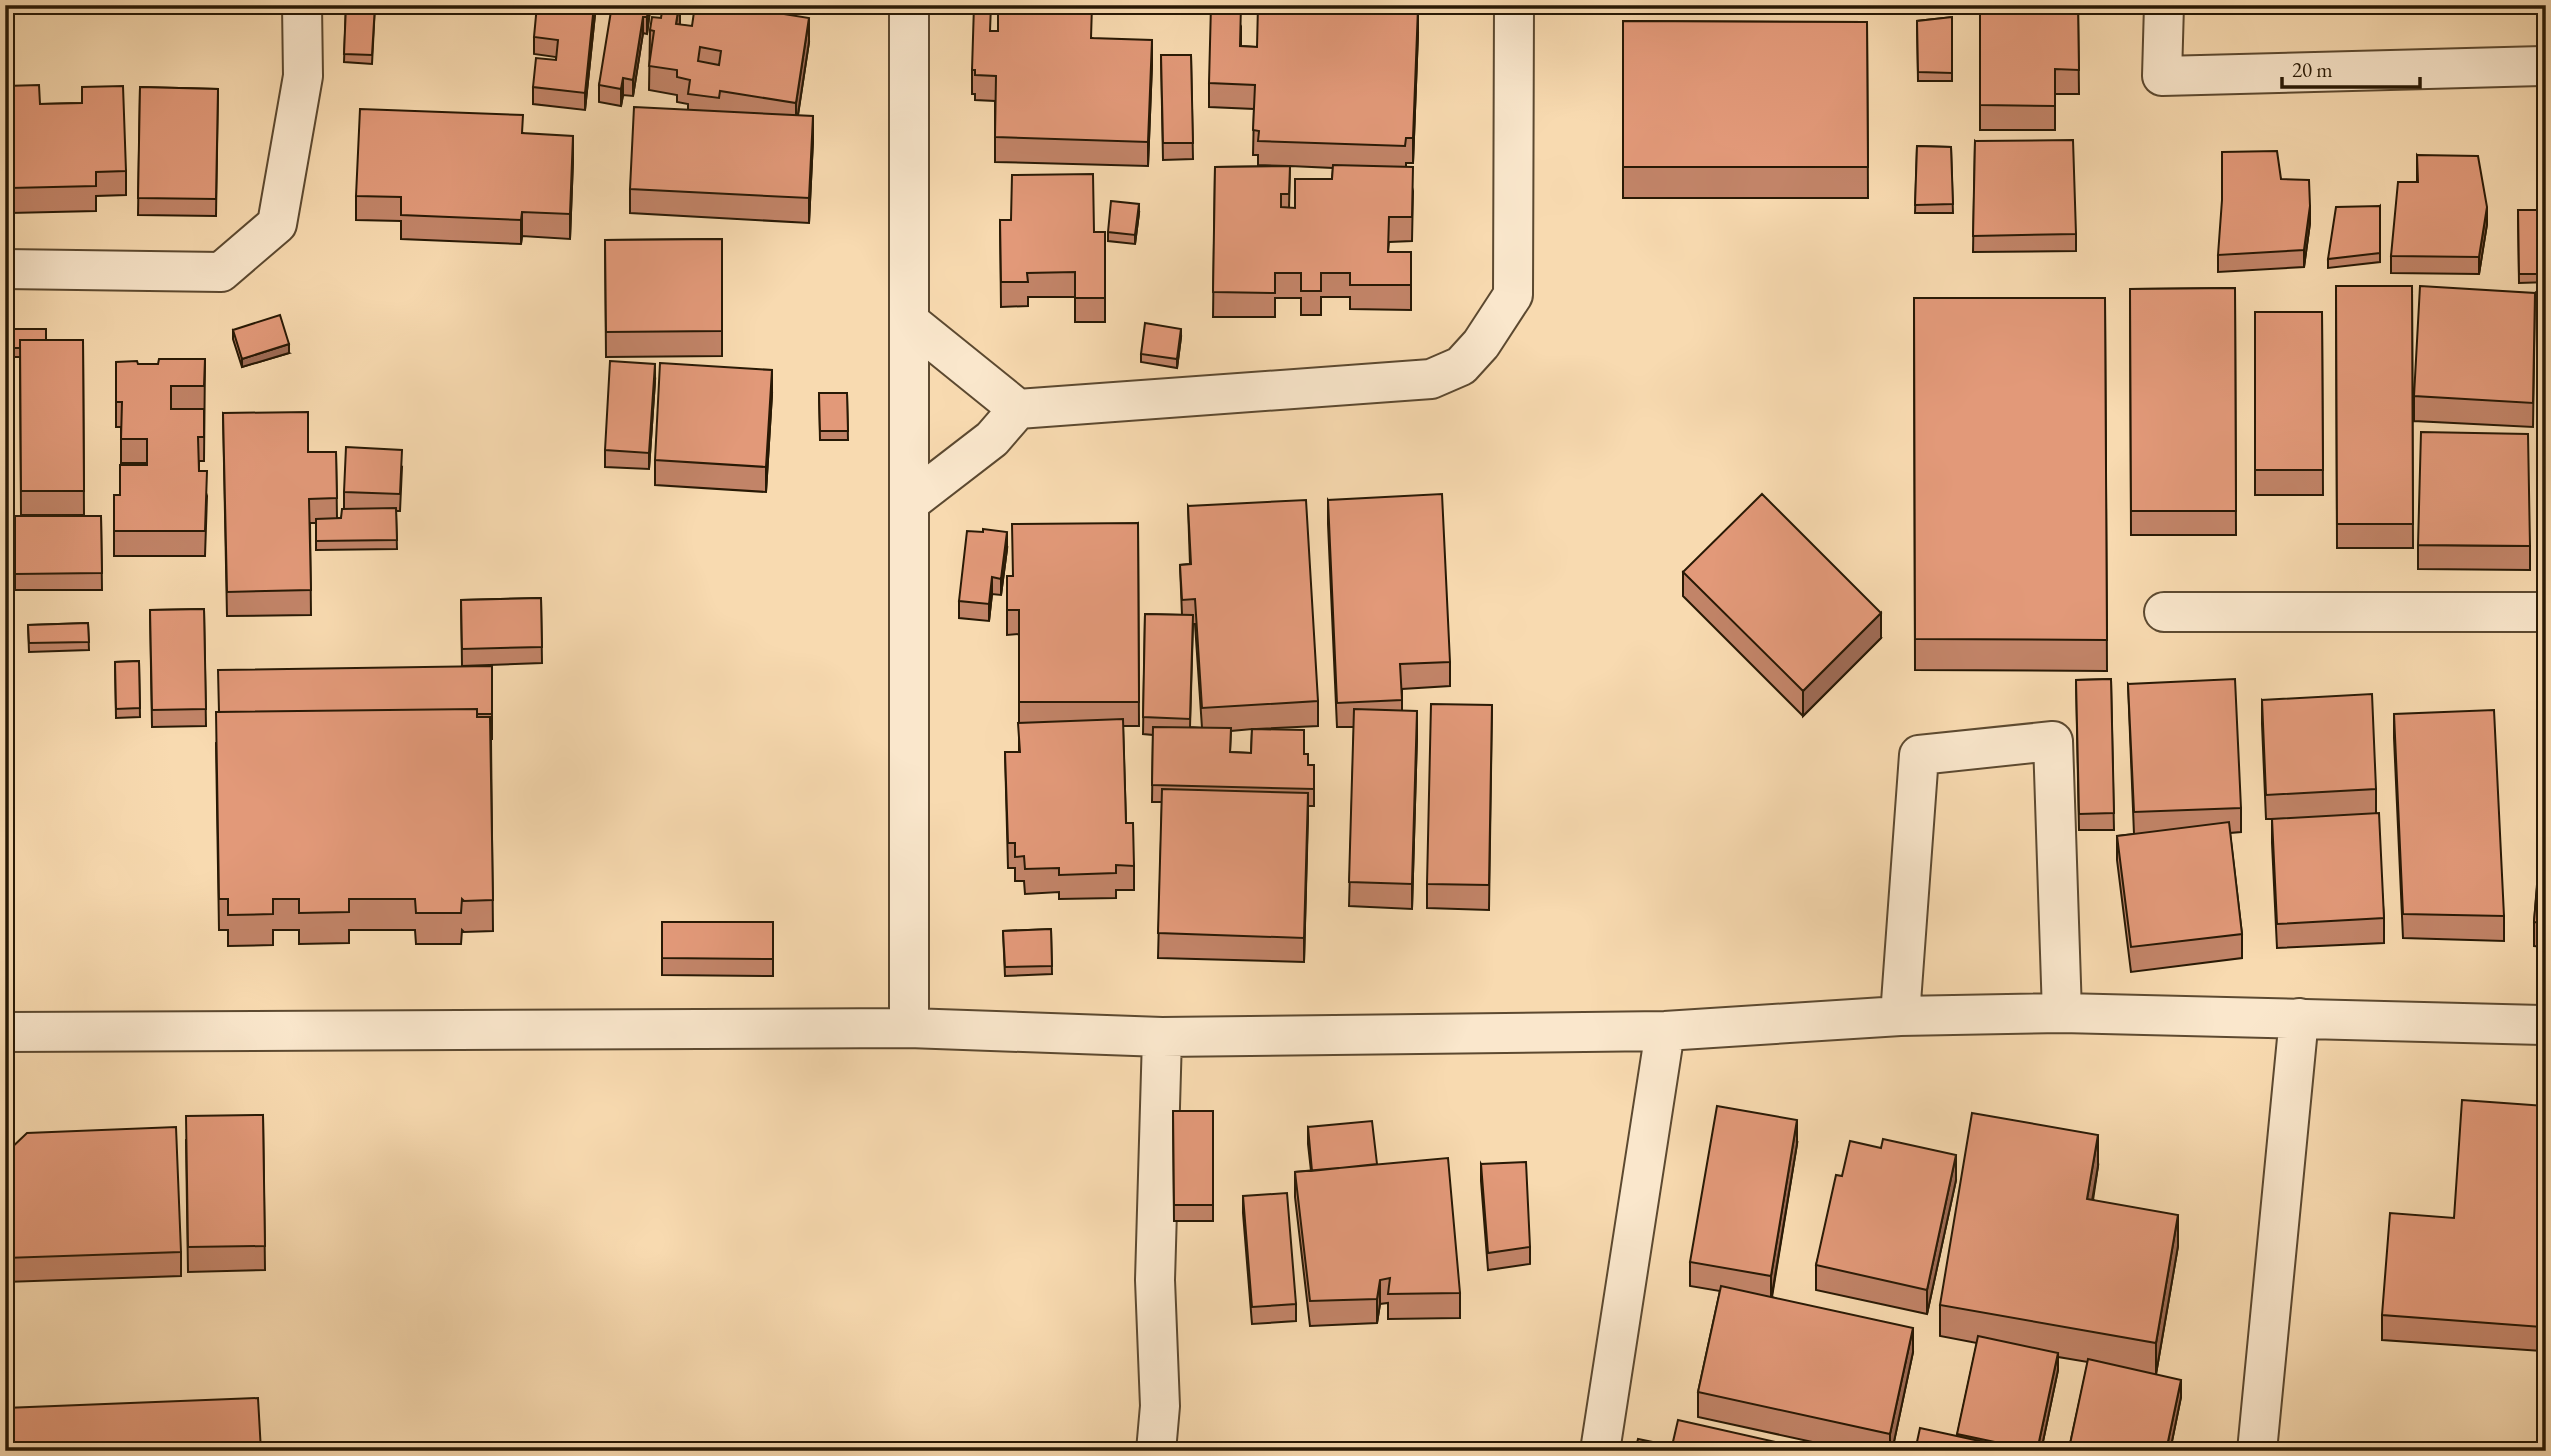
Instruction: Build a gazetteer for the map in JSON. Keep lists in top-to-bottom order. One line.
{"scale_bar":"20 m"}
